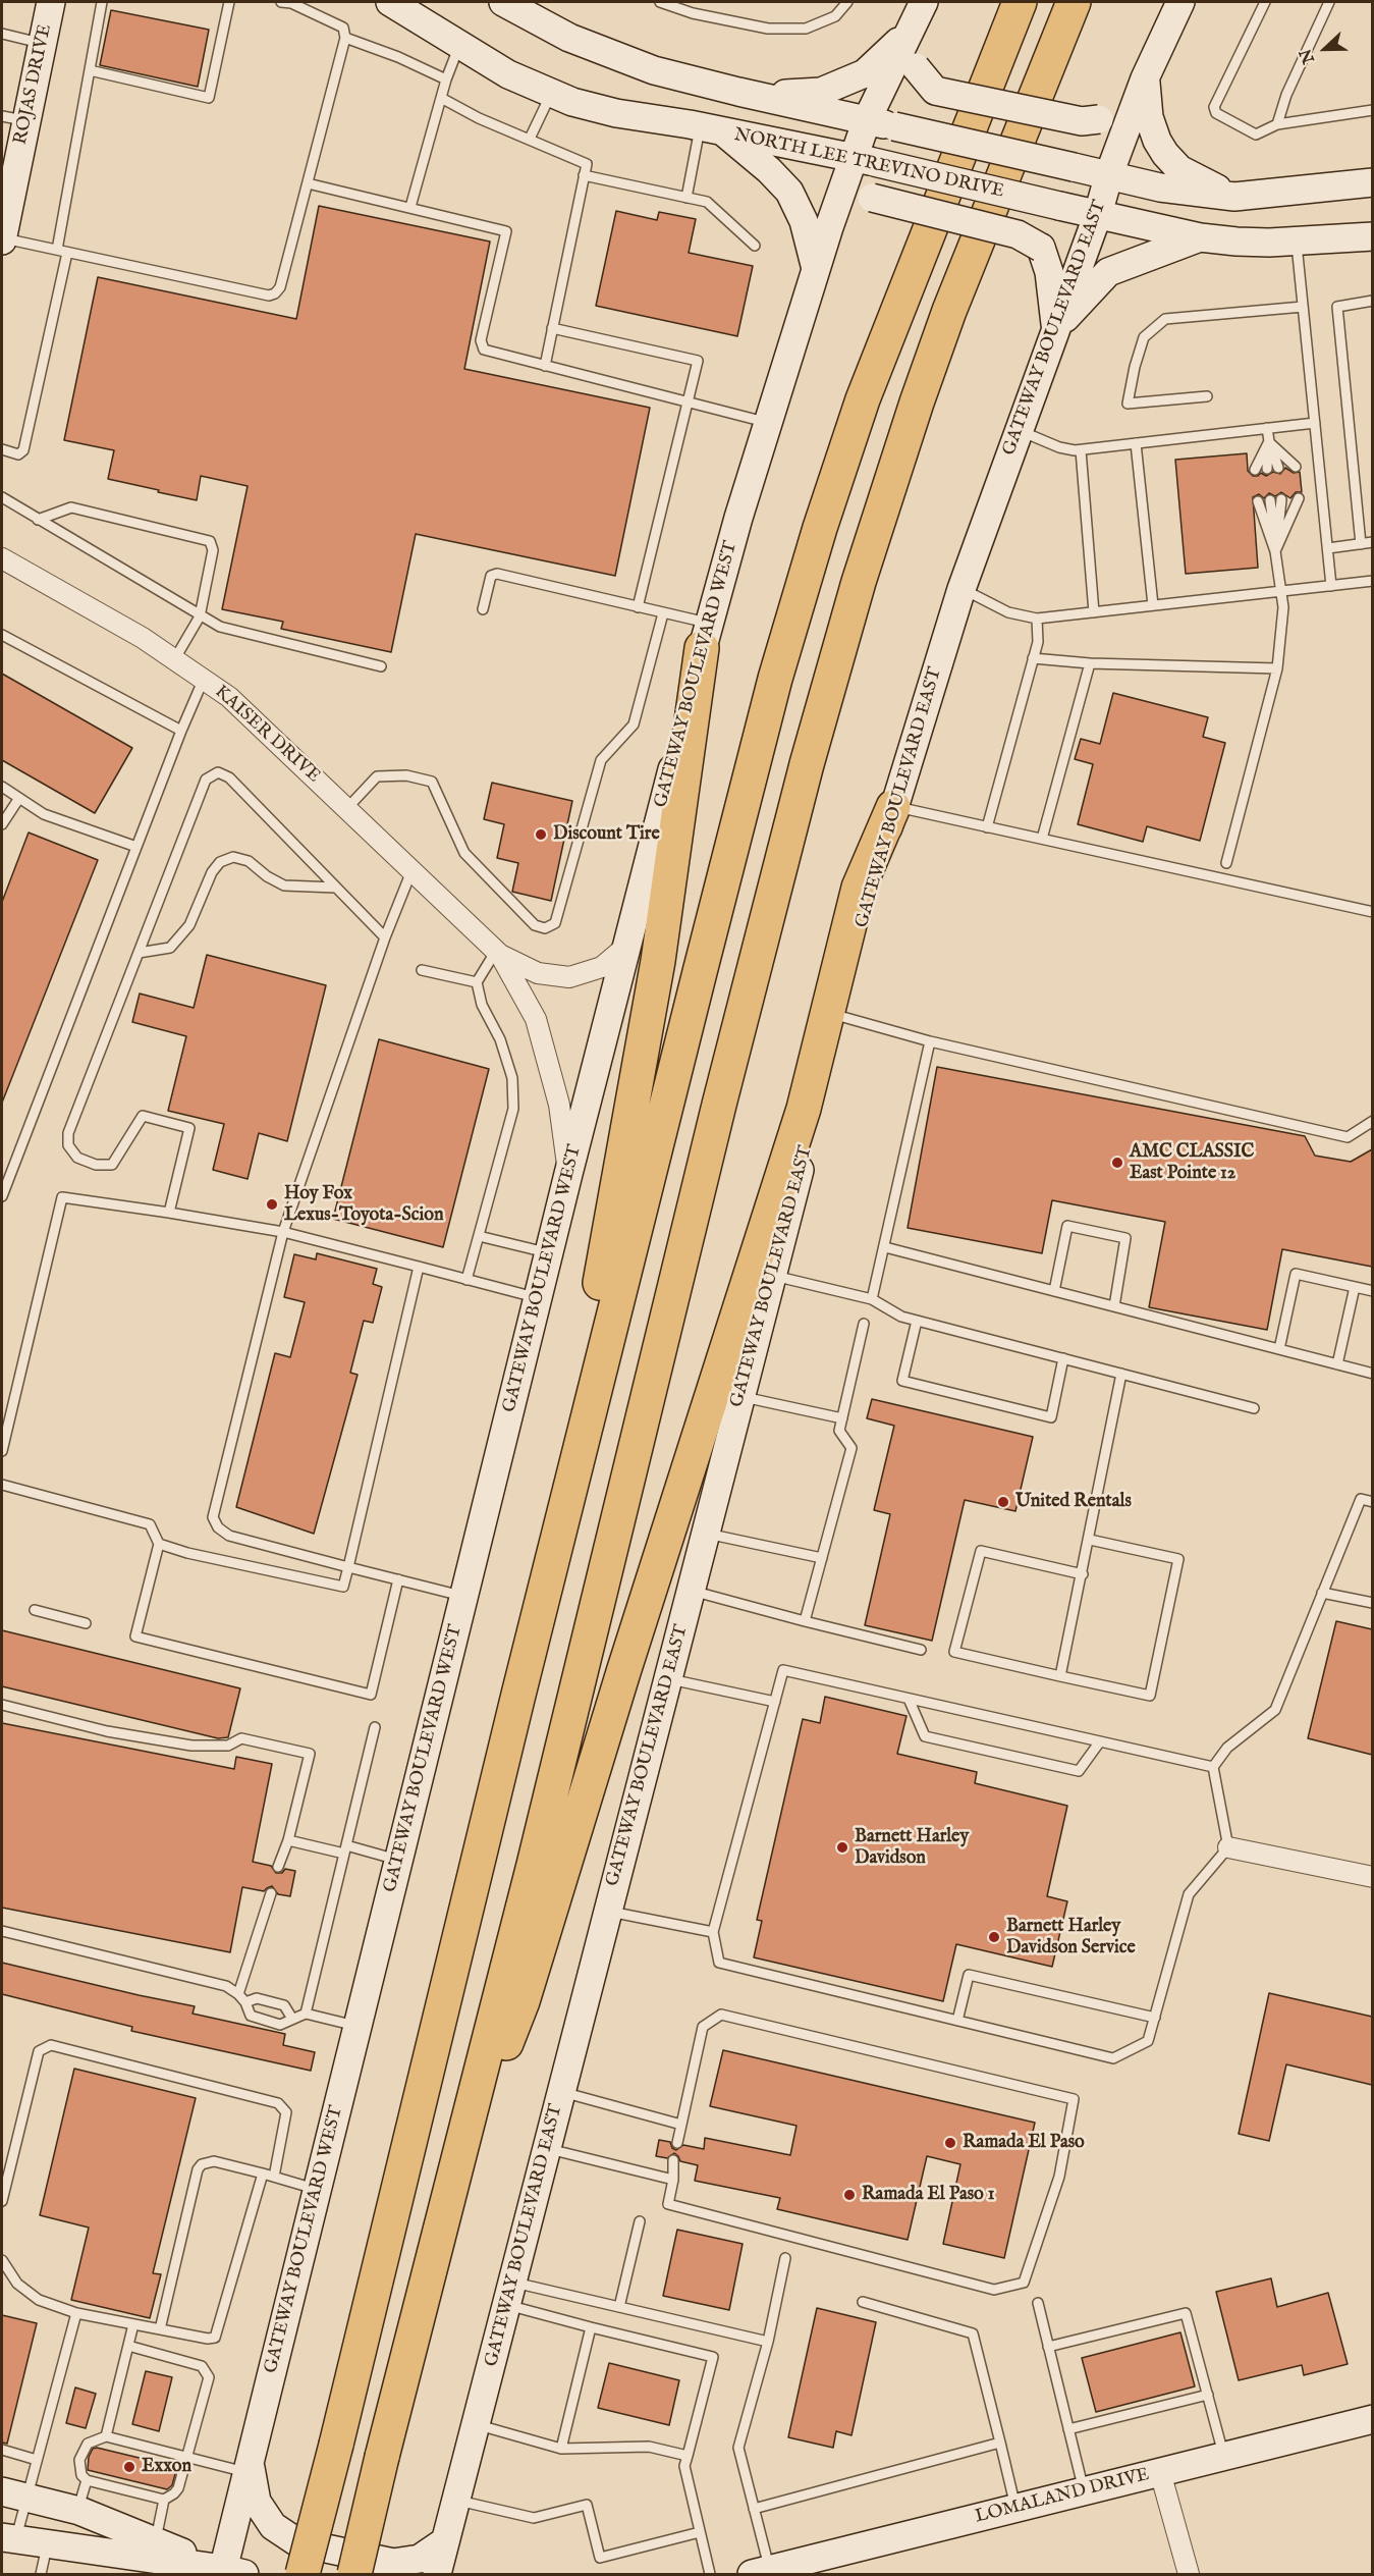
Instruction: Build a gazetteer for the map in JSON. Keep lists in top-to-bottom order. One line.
{"streets":{"main road":["ROJAS DRIVE","NORTH LEE TREVINO DRIVE","GATEWAY BOULEVARD EAST","GATEWAY BOULEVARD WEST","LOMALAND DRIVE"],"street":["KAISER DRIVE"]},"crossings":[["NORTH LEE TREVINO DRIVE","GATEWAY BOULEVARD EAST"],["NORTH LEE TREVINO DRIVE","GATEWAY BOULEVARD WEST"],["GATEWAY BOULEVARD WEST","KAISER DRIVE"]],"places":["Discount Tire","AMC CLASSIC East Pointe 12","Hoy Fox Lexus-Toyota-Scion","United Rentals","Barnett Harley Davidson","Barnett Harley Davidson Service","Ramada El Paso","Ramada El Paso 1","Exxon"],"north":"left"}
